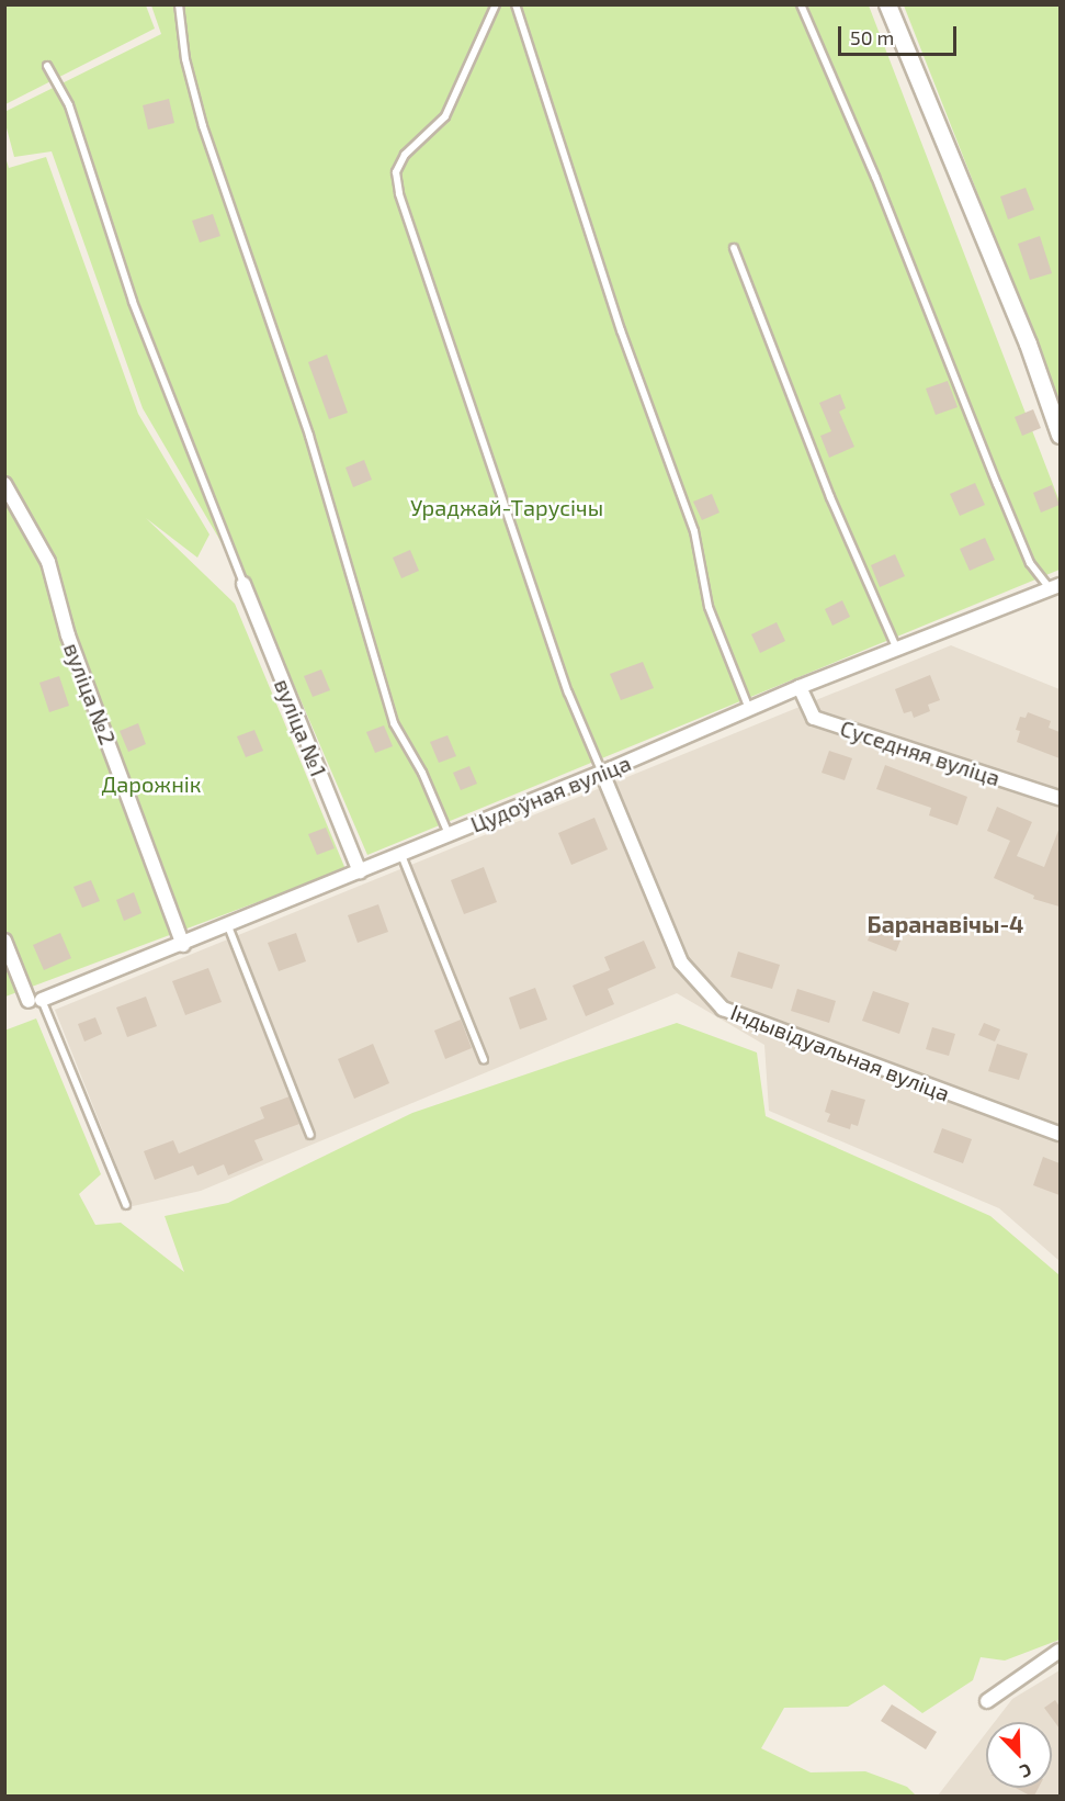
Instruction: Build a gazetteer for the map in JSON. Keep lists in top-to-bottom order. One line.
{"streets":{"street":["вуліца №2","вуліца №1","Суседняя вуліца","Цудоўная вуліца","Індывідуальная вуліца"]},"crossings":[["вуліца №2","Цудоўная вуліца"],["вуліца №1","Цудоўная вуліца"],["Суседняя вуліца","Цудоўная вуліца"],["Цудоўная вуліца","Індывідуальная вуліца"]],"districts":["Баранавічы-4"],"parks":["Ураджай-Тарусічы","Дарожнік"],"scale_bar":"50 m","north":"bottom right"}
